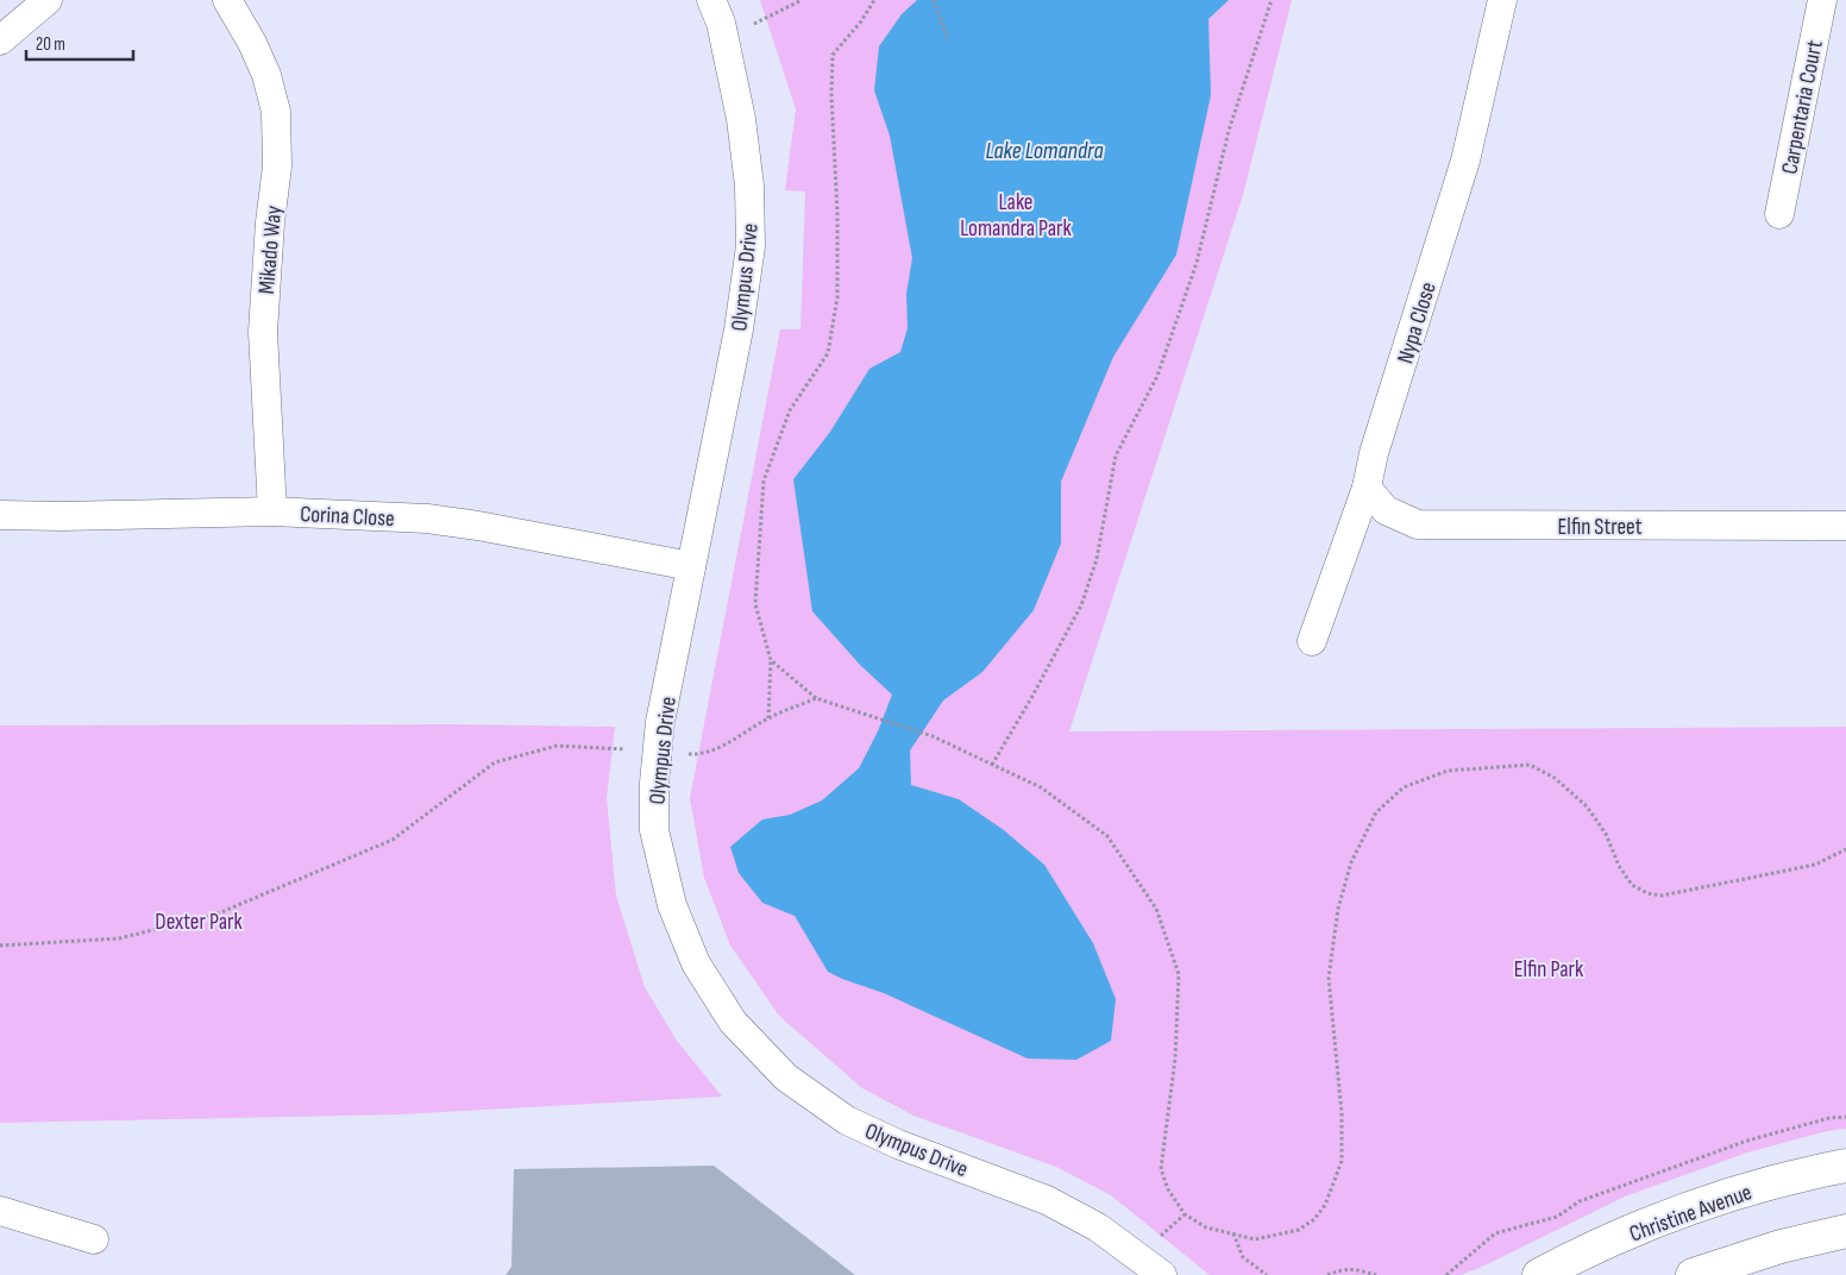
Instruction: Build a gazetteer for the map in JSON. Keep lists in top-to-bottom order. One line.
{"streets":{"main road":["Christine Avenue"],"street":["Carpentaria Court","Mikado Way","Olympus Drive","Nypa Close","Corina Close","Elfin Street"]},"crossings":[["Mikado Way","Corina Close"],["Olympus Drive","Corina Close"],["Nypa Close","Elfin Street"]],"water":["Lake Lomandra"],"parks":["Lake Lomandra Park","Dexter Park","Elfin Park"],"scale_bar":"20 m"}
